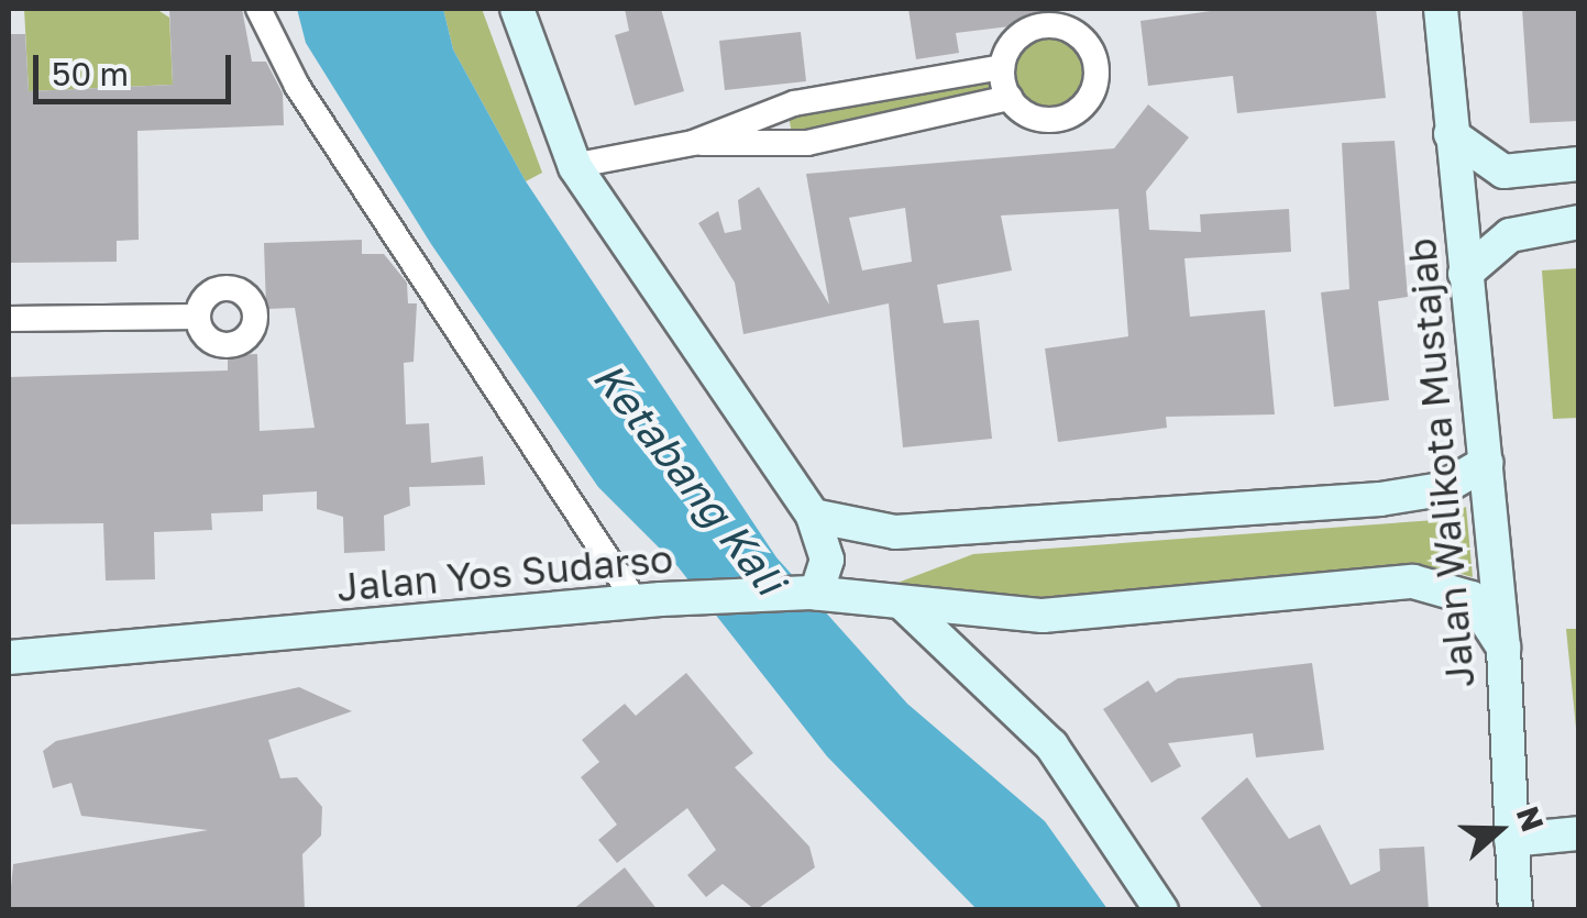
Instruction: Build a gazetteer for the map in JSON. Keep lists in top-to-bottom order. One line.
{"streets":{"main road":["Jalan Walikota Mustajab","Jalan Yos Sudarso"]},"crossings":[["Jalan Walikota Mustajab","Jalan Yos Sudarso"]],"water":["Ketabang Kali"],"scale_bar":"50 m","north":"right"}
